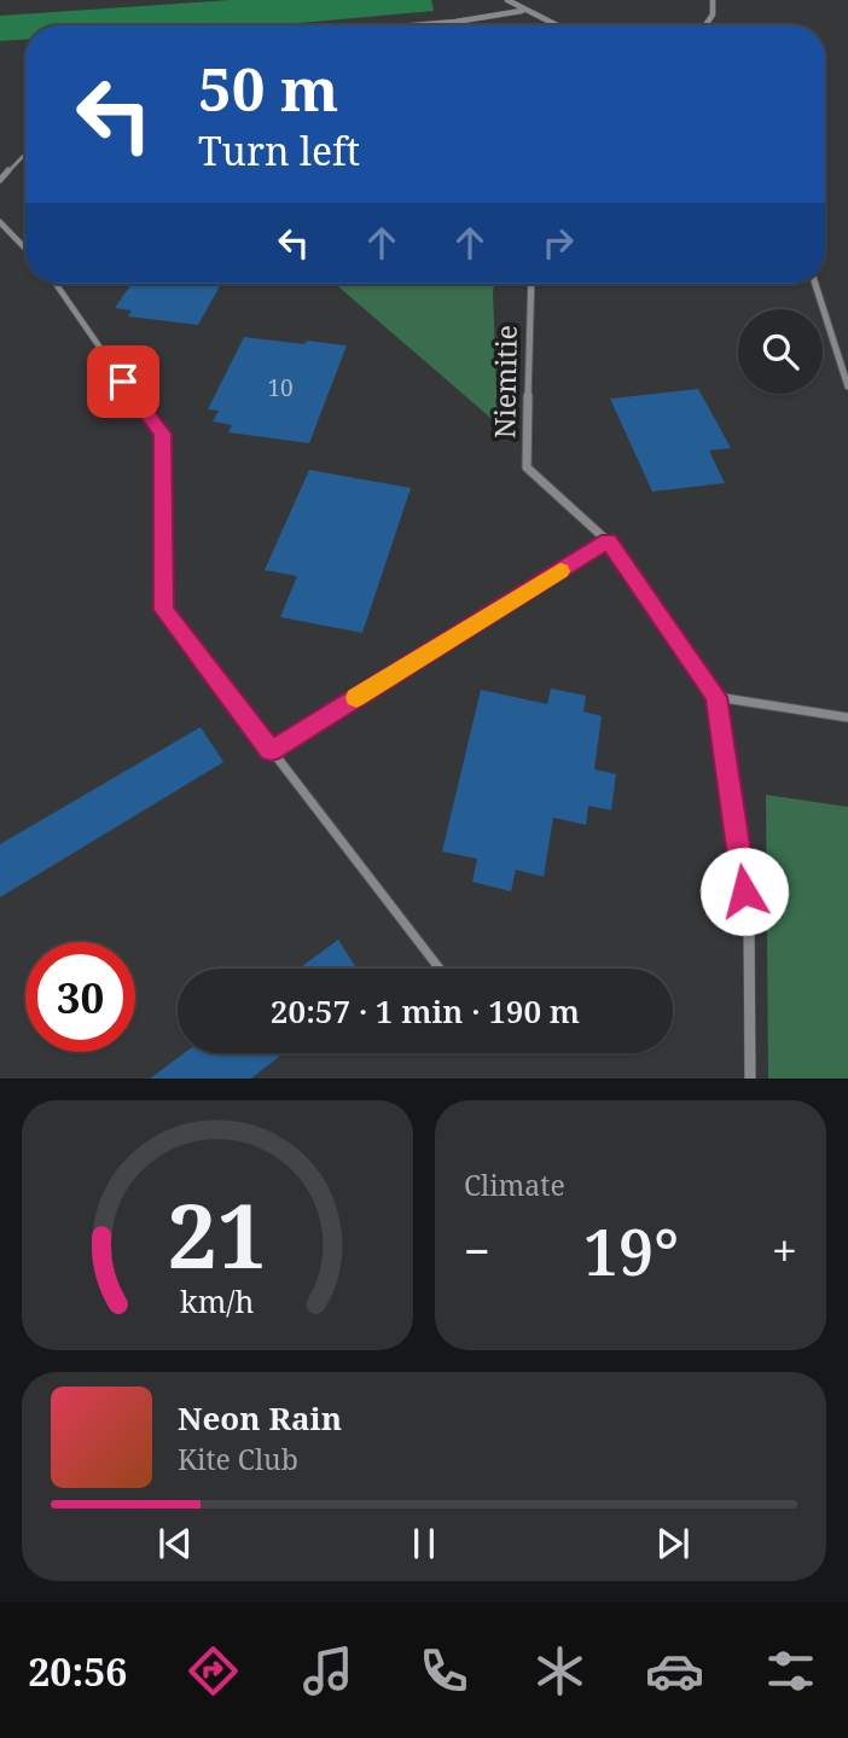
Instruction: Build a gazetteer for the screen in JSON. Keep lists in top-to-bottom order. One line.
{"streets":{"street":["Niemitie"]},"house_numbers":["10"],"page":{"turn":["50 m","Turn left"],"limit":"30","trip":"20:57 · 1 min · 190 m","tile":"Climate","heat":["−","19°","+"],"song":["Neon Rain","Kite Club"],"tabs":"20:56","gauge":["21","km/h"]}}
